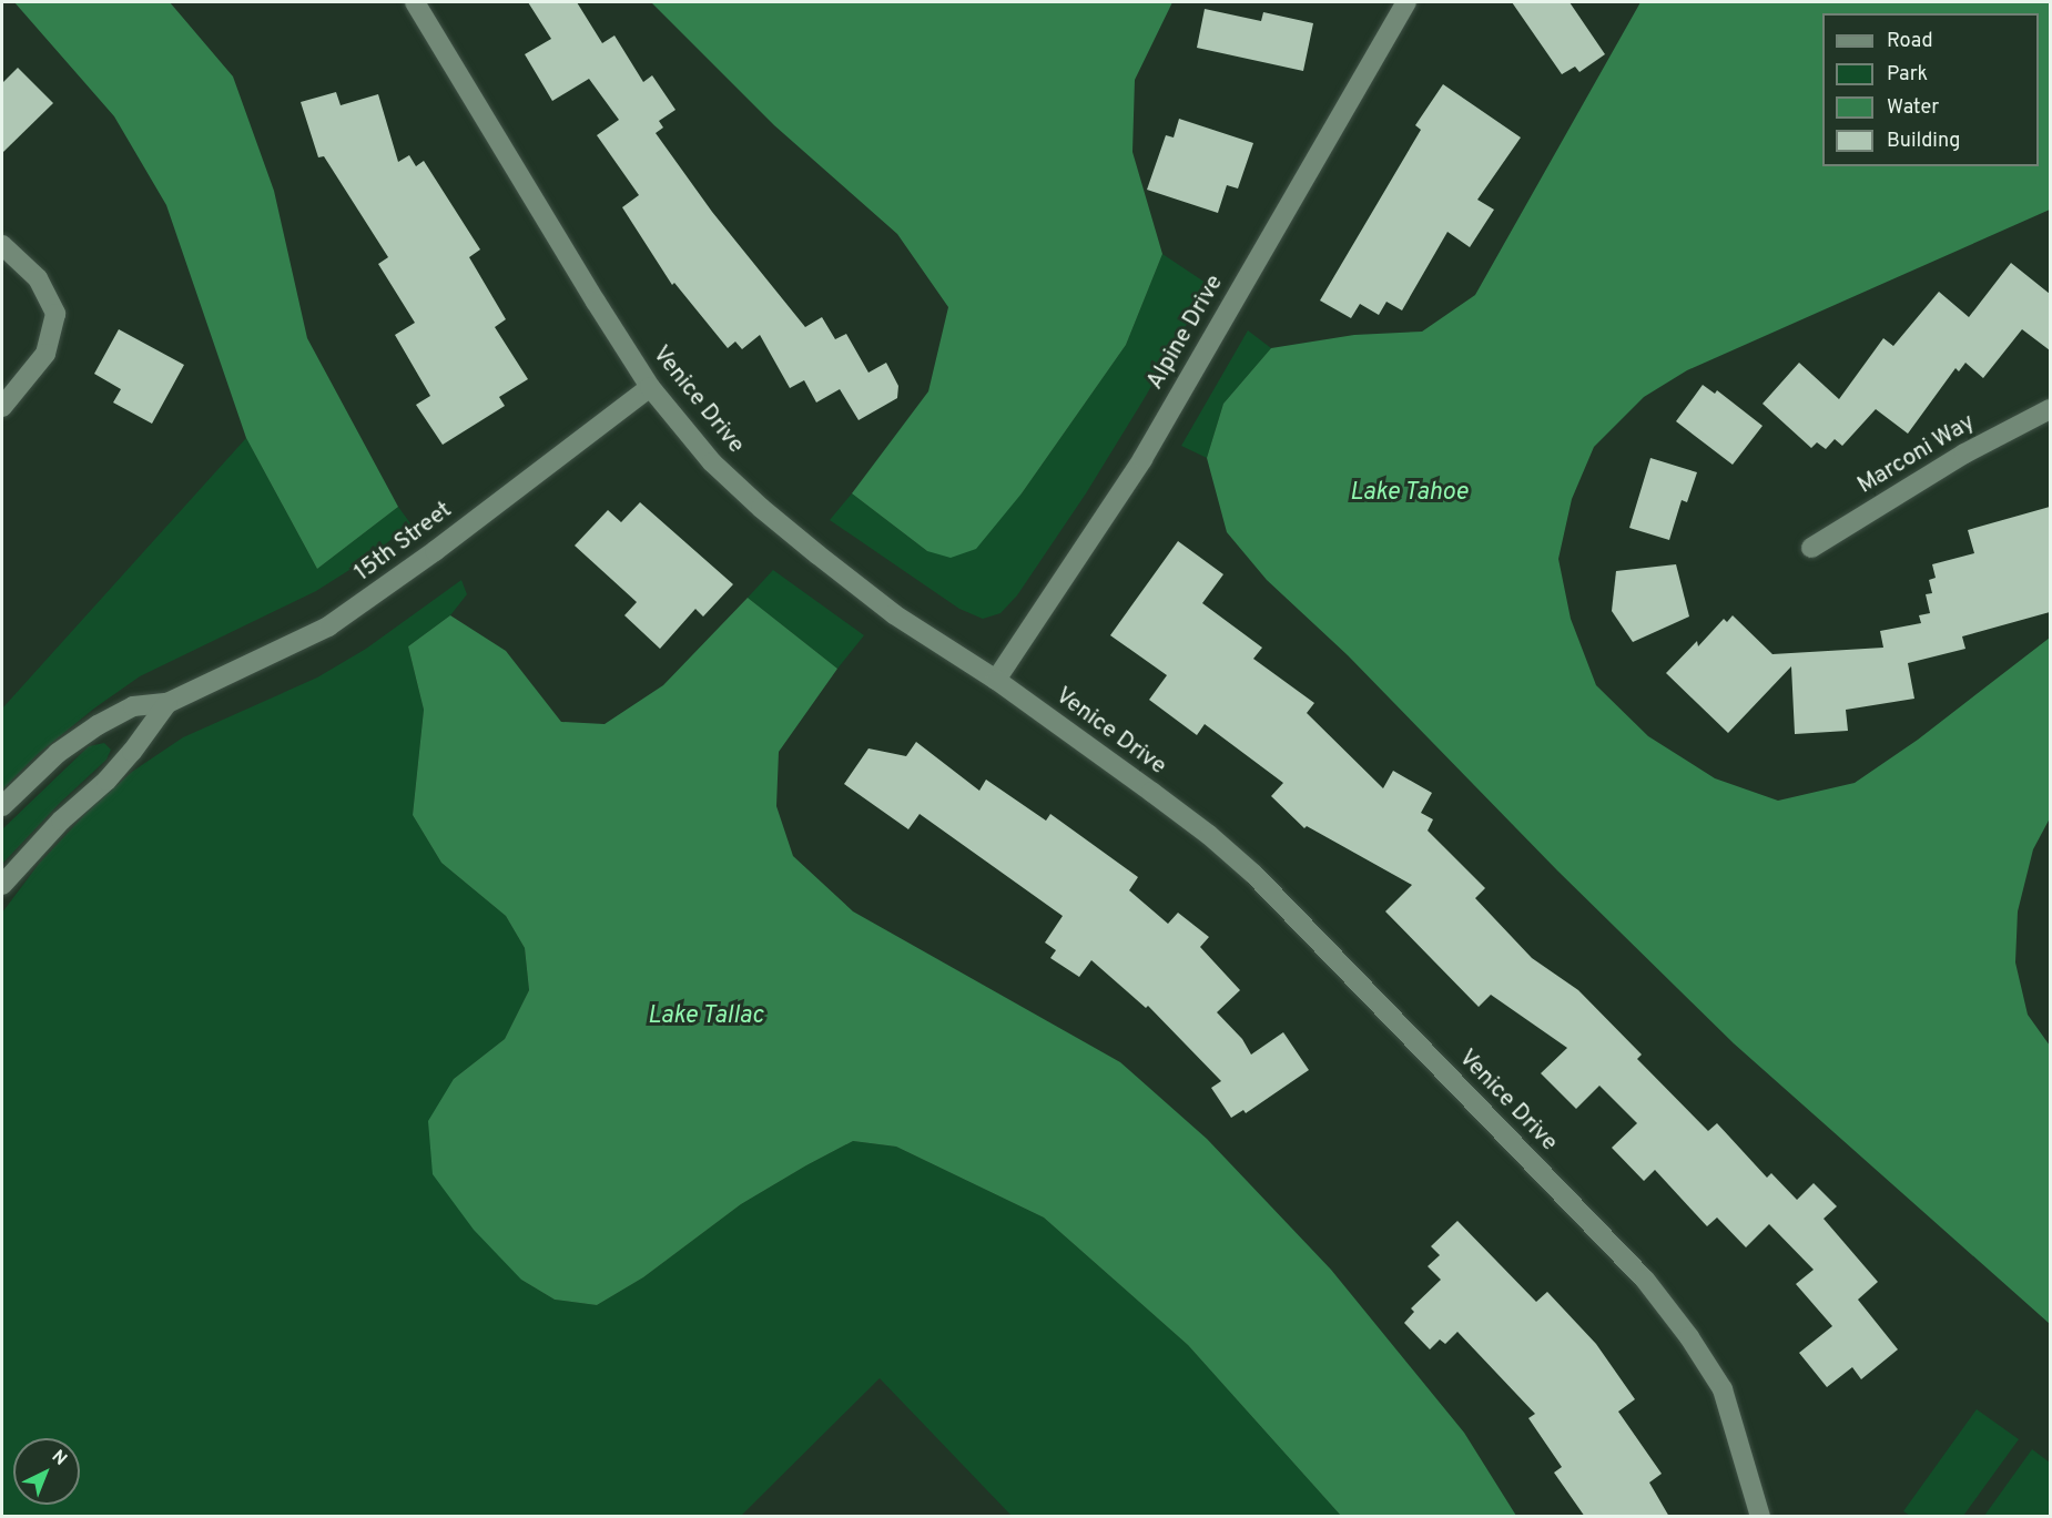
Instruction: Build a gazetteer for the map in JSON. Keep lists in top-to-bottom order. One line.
{"streets":{"street":["Alpine Drive","Venice Drive","Marconi Way","15th Street"]},"crossings":[["Alpine Drive","Venice Drive"],["Venice Drive","15th Street"]],"water":["Lake Tahoe","Lake Tallac"],"legend":["Road","Park","Water","Building"],"north":"top right"}
